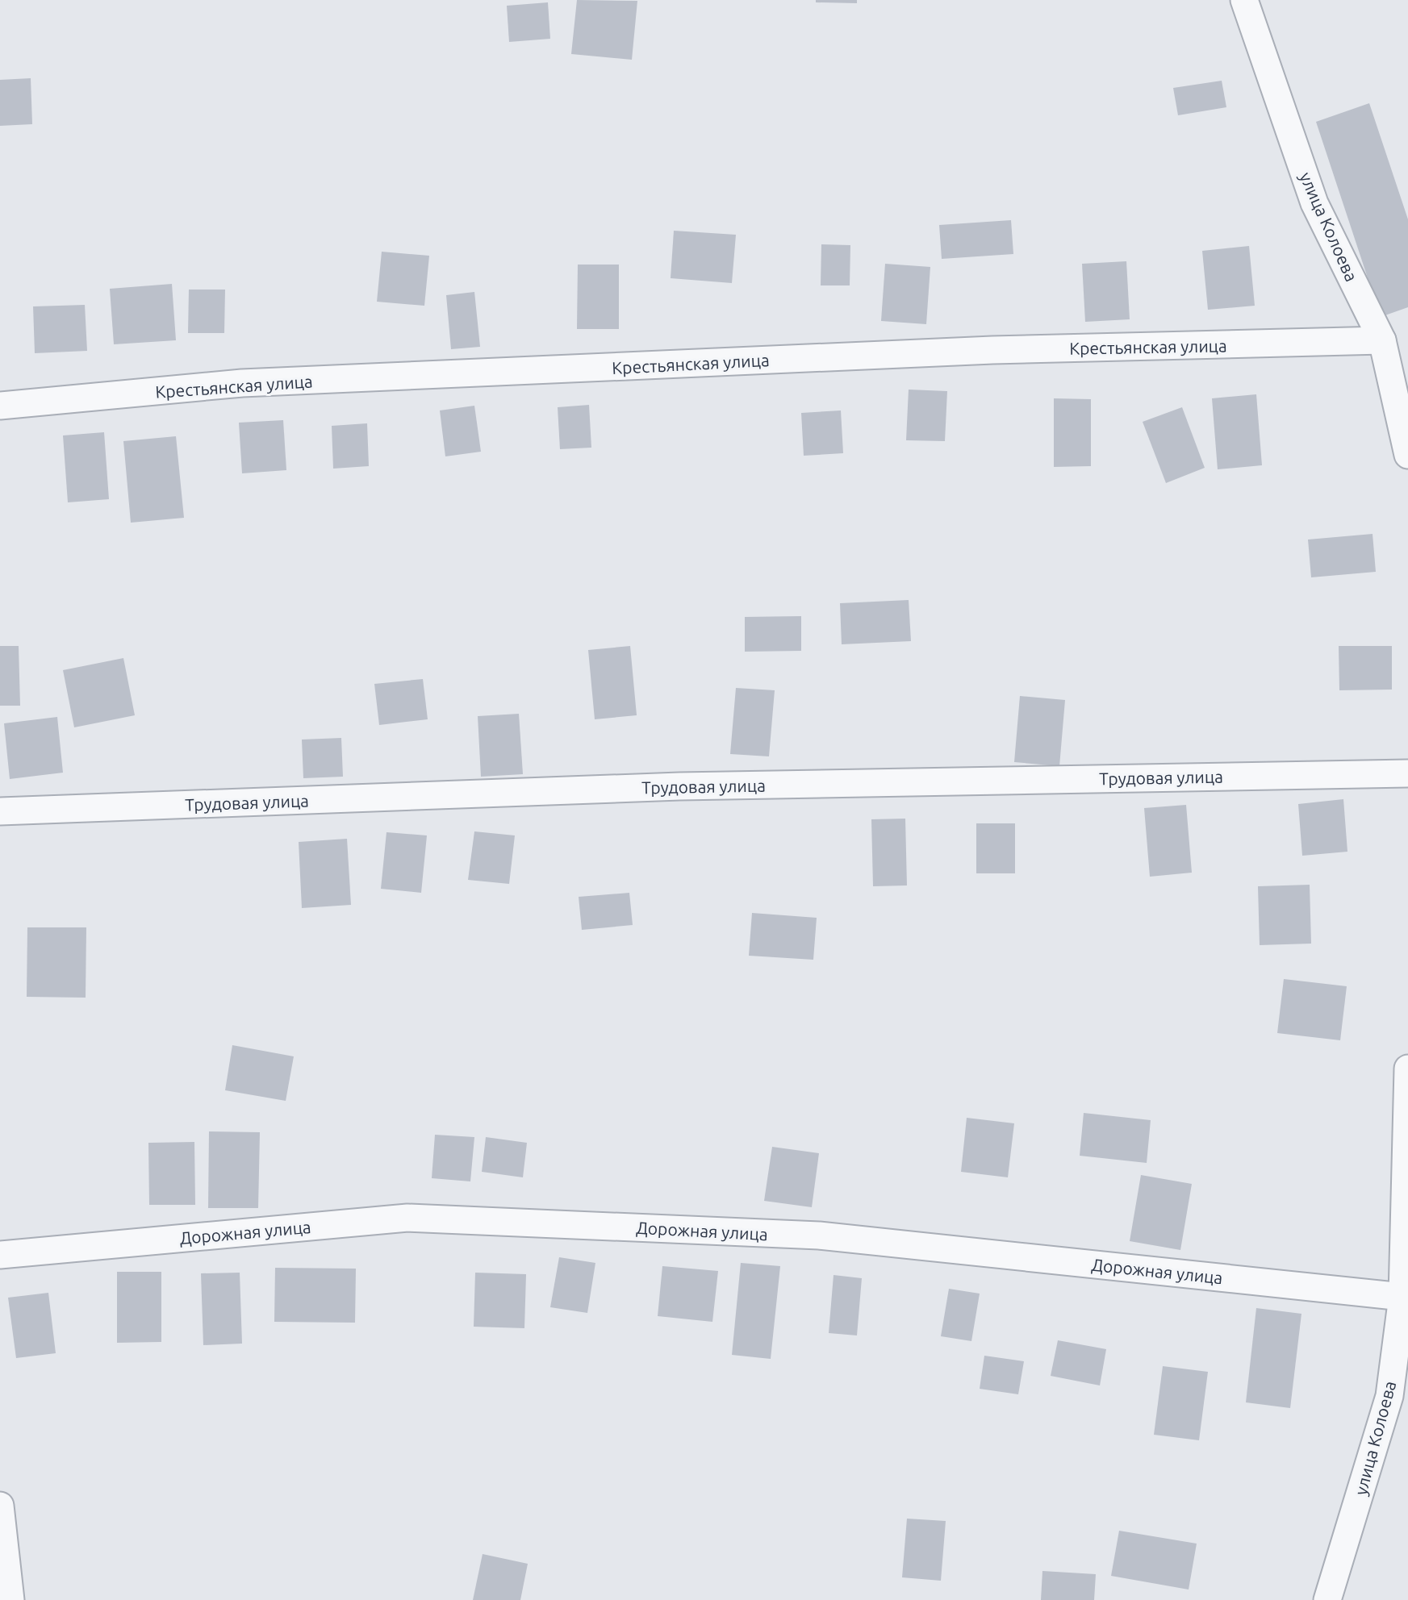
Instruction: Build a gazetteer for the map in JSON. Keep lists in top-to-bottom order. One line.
{"streets":{"street":["улица Колоева","Крестьянская улица","Трудовая улица","Дорожная улица"]},"crossings":[["улица Колоева","Крестьянская улица"],["улица Колоева","Дорожная улица"]]}
